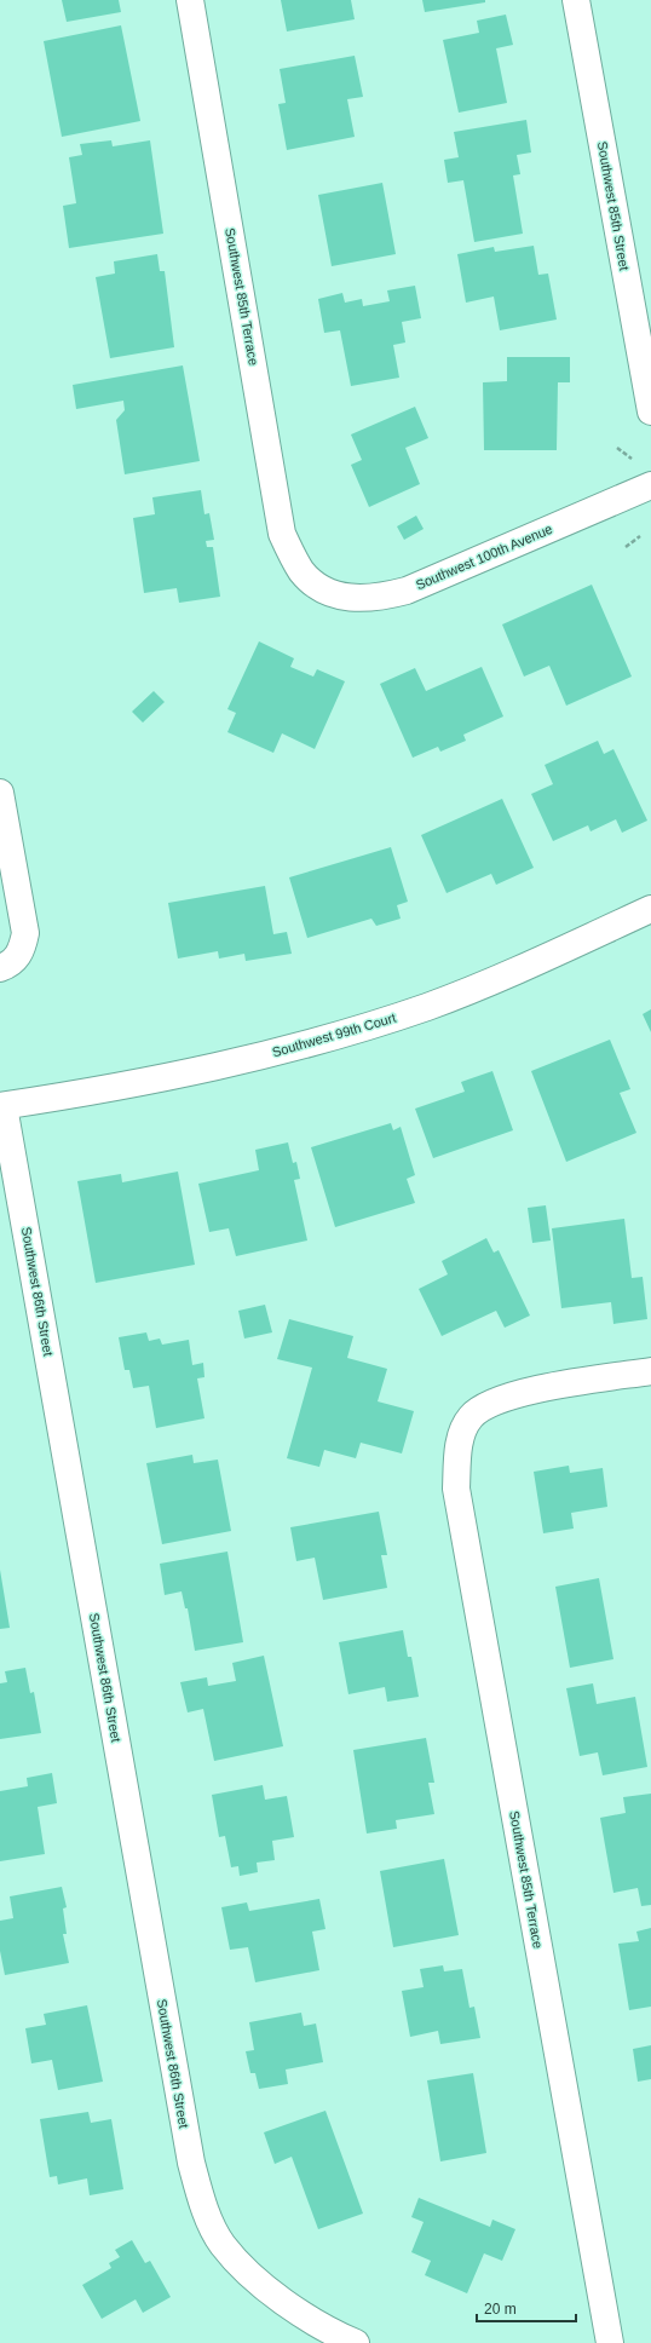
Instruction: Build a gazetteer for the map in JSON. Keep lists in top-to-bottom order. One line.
{"streets":{"street":["Southwest 85th Street","Southwest 85th Terrace","Southwest 100th Avenue","Southwest 99th Court","Southwest 86th Street"]},"crossings":[["Southwest 85th Terrace","Southwest 100th Avenue"],["Southwest 99th Court","Southwest 86th Street"]],"scale_bar":"20 m"}
